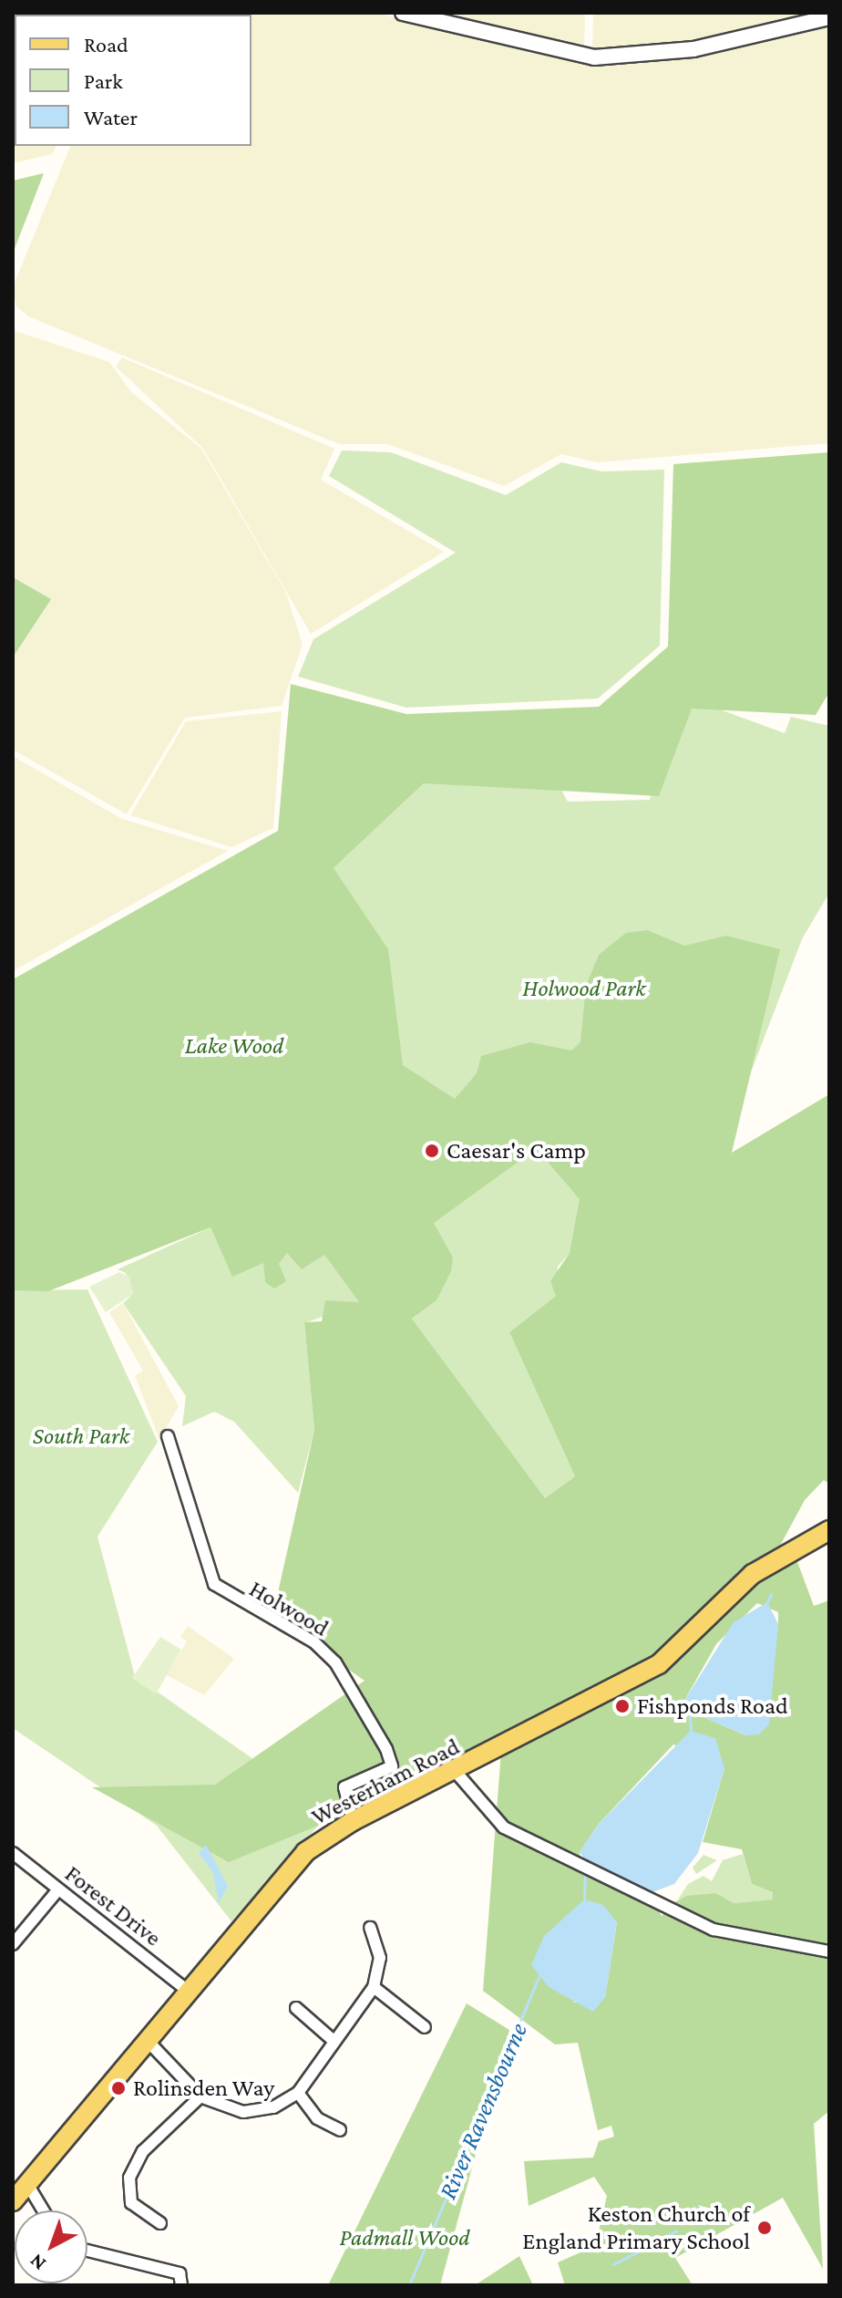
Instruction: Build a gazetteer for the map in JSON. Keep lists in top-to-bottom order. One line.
{"streets":{"main road":["Westerham Road"],"street":["Holwood","Forest Drive"]},"crossings":[["Holwood","Westerham Road"],["Westerham Road","Forest Drive"]],"water":["River Ravensbourne"],"parks":["Holwood Park","Lake Wood","South Park","Padmall Wood"],"places":["Caesar's Camp","Fishponds Road","Rolinsden Way","Keston Church of England Primary School"],"legend":["Road","Park","Water"],"north":"bottom left"}
